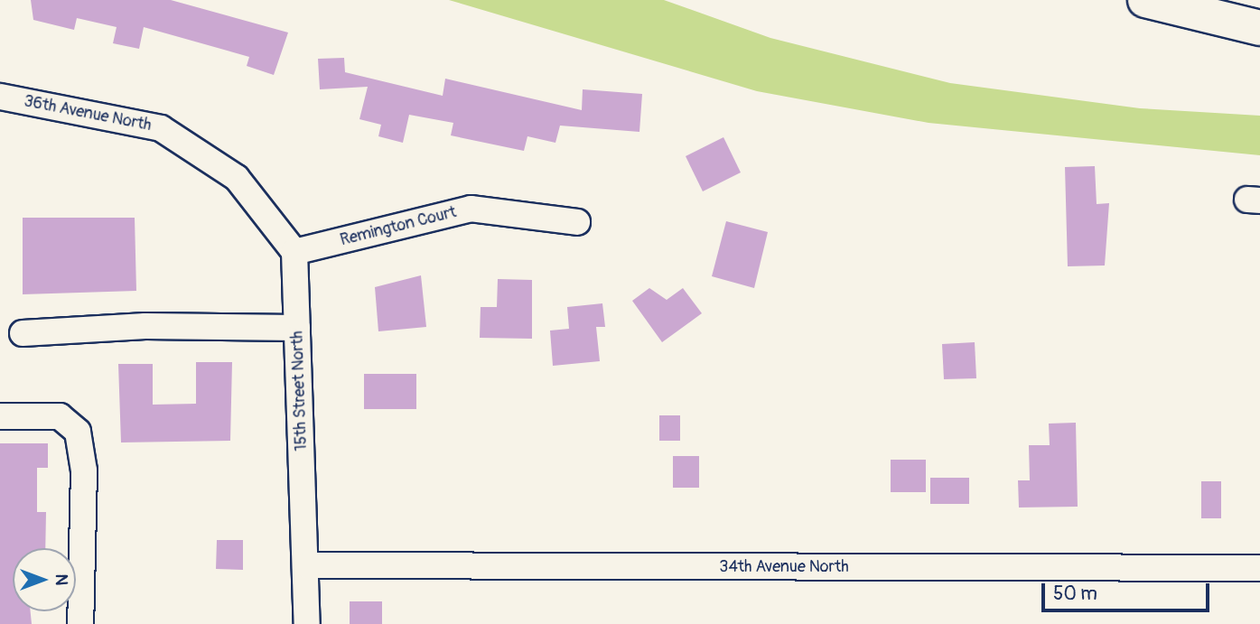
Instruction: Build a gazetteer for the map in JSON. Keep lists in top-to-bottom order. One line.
{"streets":{"street":["36th Avenue North","Remington Court","15th Street North","34th Avenue North"]},"crossings":[["36th Avenue North","Remington Court"],["36th Avenue North","15th Street North"],["Remington Court","15th Street North"],["15th Street North","34th Avenue North"]],"scale_bar":"50 m","north":"right"}
